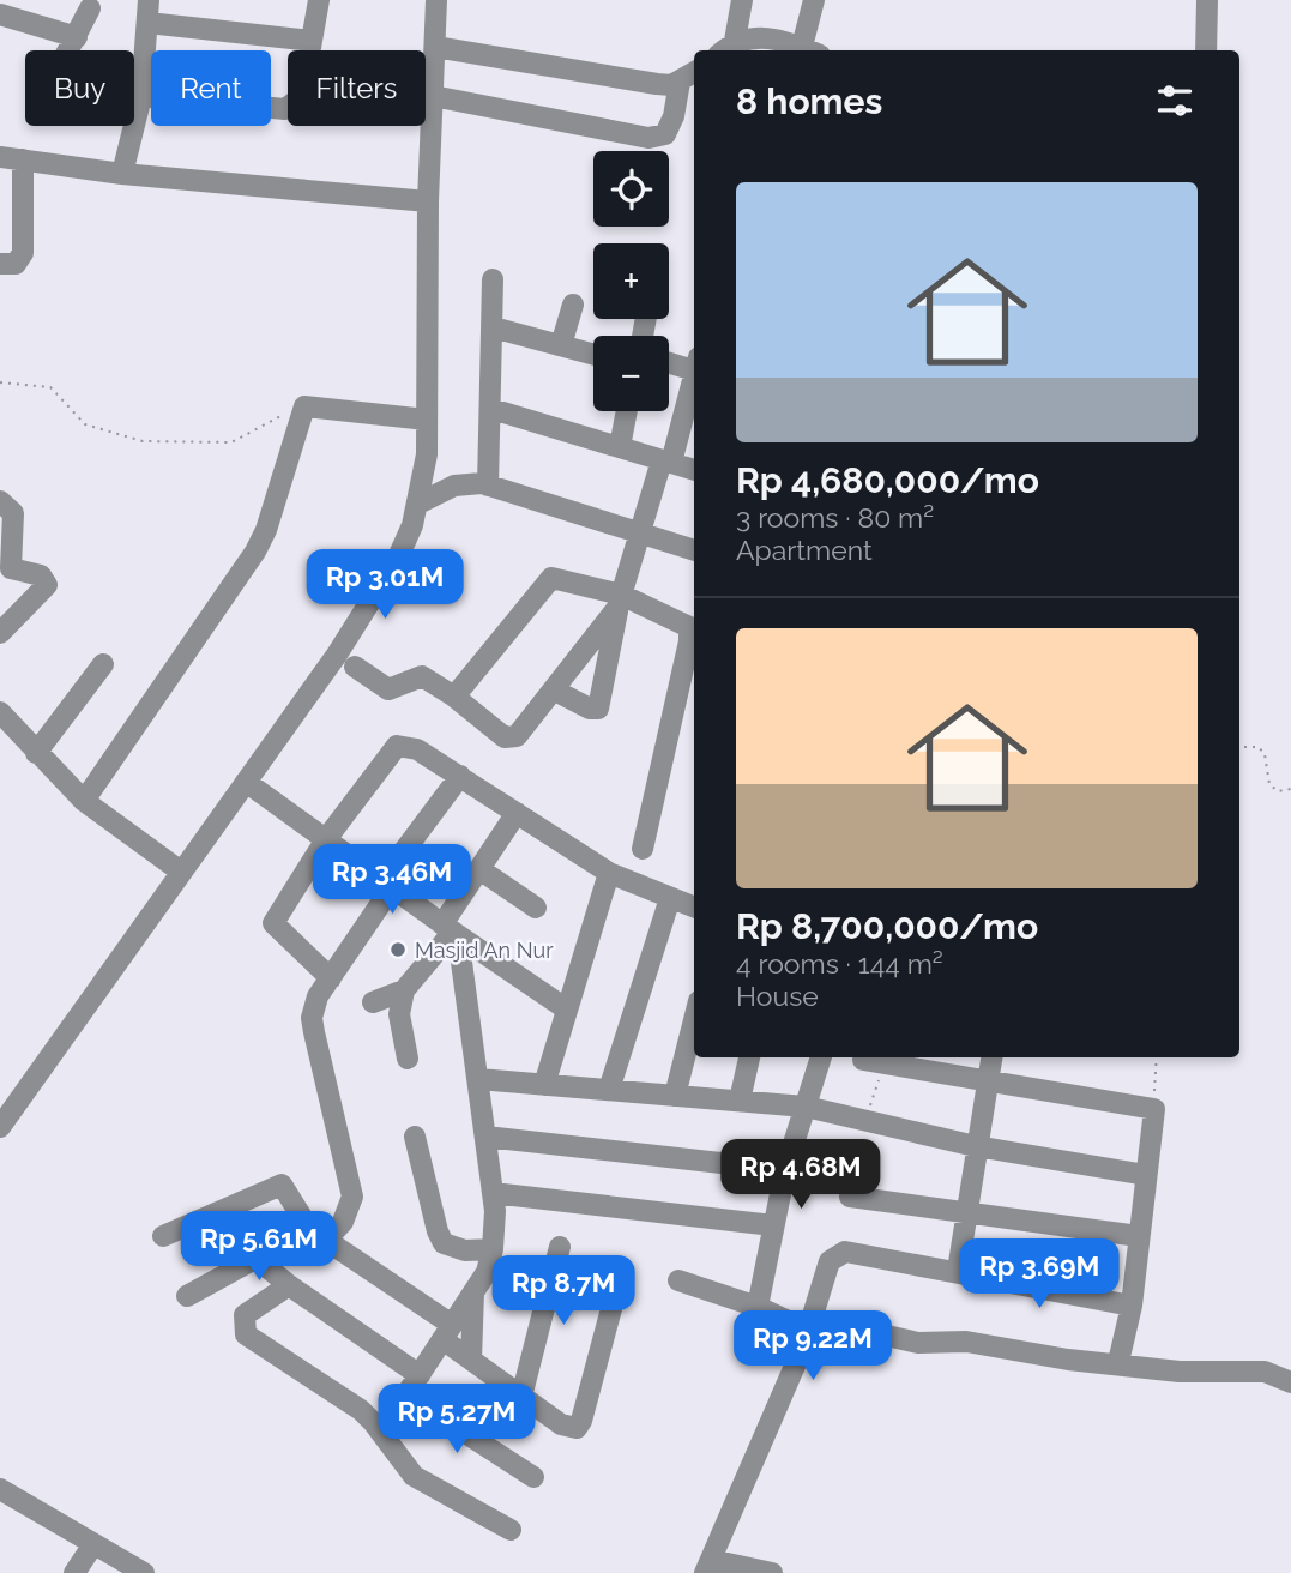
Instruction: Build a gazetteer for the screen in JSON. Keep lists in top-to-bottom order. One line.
{"places":["Masjid An Nur"],"page":{"chip":["Buy","Rent","Filters"],"heading":"8 homes","map_buttons":["+","−"],"list":[{"name":"Rp 4,680,000/mo","note":"3 rooms · 80 m² · Apartment"},{"name":"Rp 8,700,000/mo","note":"4 rooms · 144 m² · House"}],"price":["Rp 3.01M","Rp 3.46M","Rp 4.68M","Rp 5.61M","Rp 3.69M","Rp 8.7M","Rp 9.22M","Rp 5.27M"]}}
